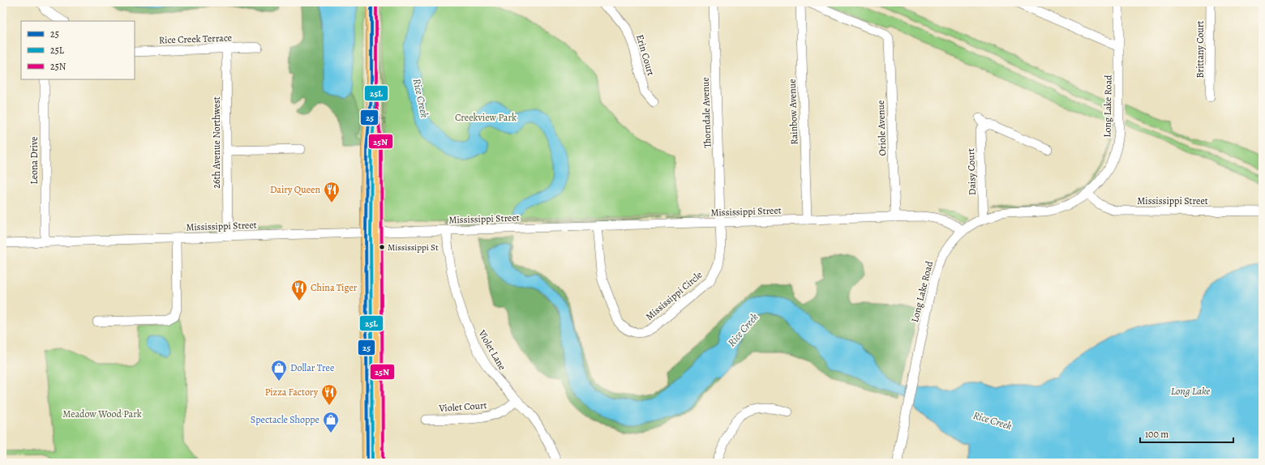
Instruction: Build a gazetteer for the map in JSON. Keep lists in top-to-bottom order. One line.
{"streets":{"street":["Rice Creek Terrace","Brittany Court","Erin Court","Long Lake Road","Rainbow Avenue","Thorndale Avenue","Oriole Avenue","26th Avenue Northwest","Leona Drive","Daisy Court","Mississippi Street","Mississippi Circle","Violet Lane","Violet Court"]},"crossings":[["Rice Creek Terrace","26th Avenue Northwest"],["Long Lake Road","Daisy Court"],["Long Lake Road","Mississippi Street"],["Rainbow Avenue","Mississippi Street"],["Thorndale Avenue","Mississippi Street"],["Thorndale Avenue","Mississippi Circle"],["Oriole Avenue","Mississippi Street"],["26th Avenue Northwest","Mississippi Street"],["Leona Drive","Mississippi Street"],["Mississippi Street","Mississippi Circle"],["Mississippi Street","Violet Lane"],["Violet Lane","Violet Court"]],"water":["Rice Creek","Long Lake"],"parks":["Creekview Park","Meadow Wood Park"],"places":{"restaurant":["Dairy Queen","China Tiger","Pizza Factory"],"other":["Mississippi St"],"shop":["Dollar Tree","Spectacle Shoppe"]},"lines":["transit line 25","transit line 25L","transit line 25N"],"legend":["25","25L","25N"],"scale_bar":"100 m"}
